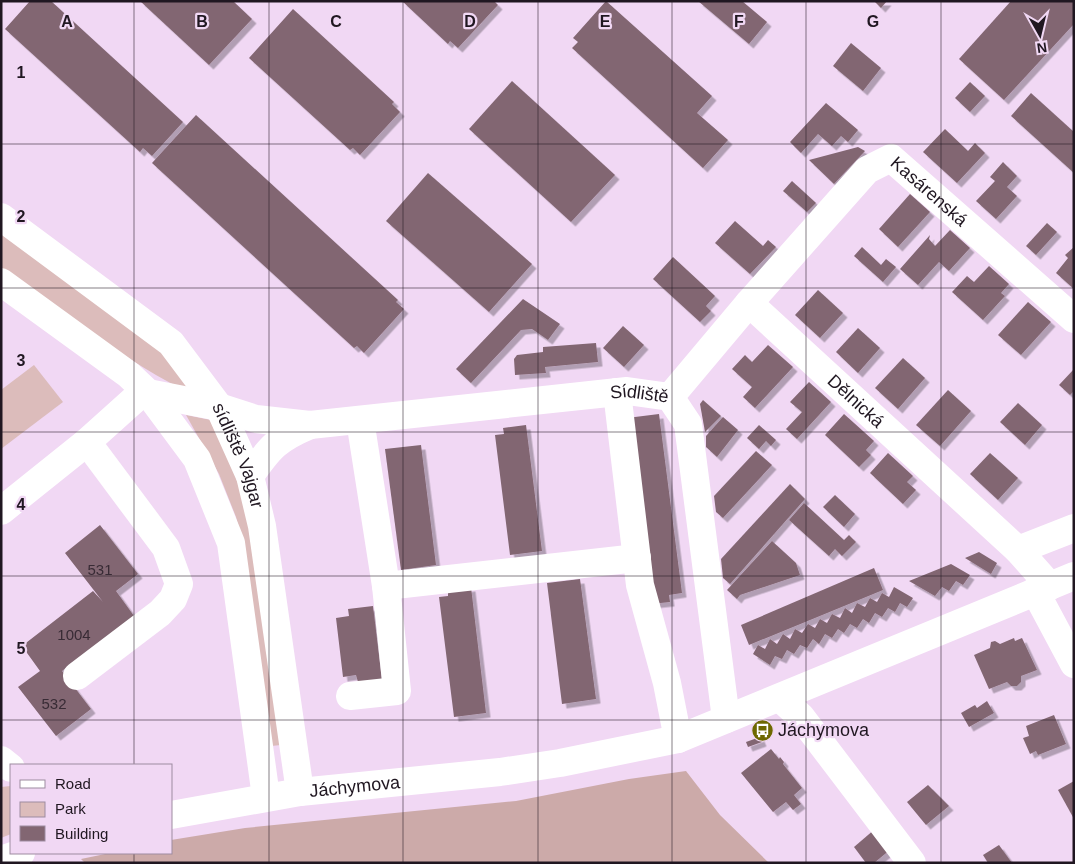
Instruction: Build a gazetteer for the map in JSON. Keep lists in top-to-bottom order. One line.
{"streets":{"street":["Kasárenská","Sídliště","Dělnická","sídliště Vajgar","Jáchymova"]},"crossings":[["Kasárenská","Dělnická"],["Sídliště","Jáchymova"],["Dělnická","Jáchymova"],["sídliště Vajgar","Jáchymova"]],"places":{"bus stop":["Jáchymova"]},"house_numbers":["531","1004","532"],"legend":["Road","Park","Building"],"north":"bottom","grid":{"columns":["A","B","C","D","E","F","G"],"rows":["1","2","3","4","5"]}}
